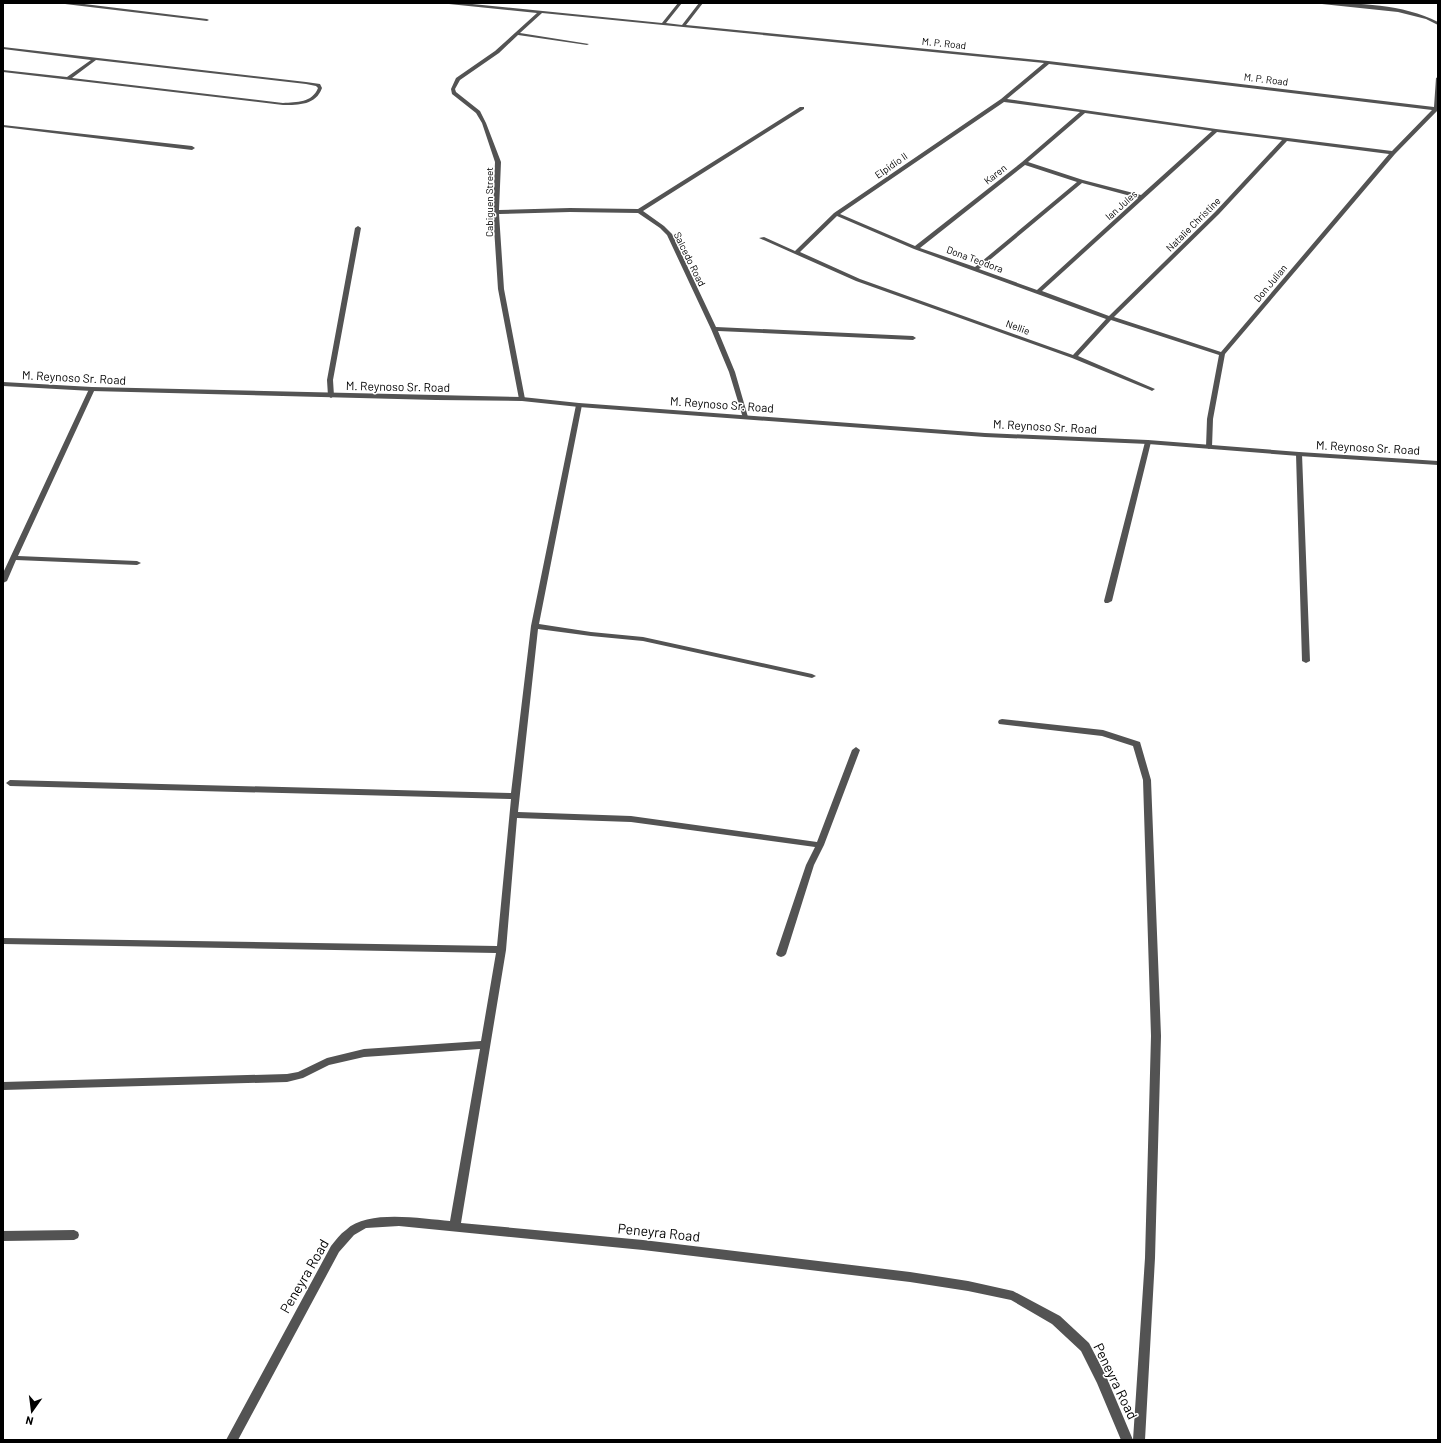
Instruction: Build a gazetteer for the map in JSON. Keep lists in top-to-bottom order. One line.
{"streets":{"street":["M. P. Road","Elpidio II","Karen","Cabiguen Street","Ian Jules","Natalie Christine","Salcedo Road","Dona Teodora","Don Julian","Nellie","M. Reynoso Sr. Road","Peneyra Road"]},"crossings":[["M. P. Road","Elpidio II"],["M. P. Road","Cabiguen Street"],["M. P. Road","Don Julian"],["Elpidio II","Dona Teodora"],["Elpidio II","Nellie"],["Karen","Dona Teodora"],["Cabiguen Street","M. Reynoso Sr. Road"],["Ian Jules","Dona Teodora"],["Natalie Christine","Dona Teodora"],["Salcedo Road","M. Reynoso Sr. Road"],["Don Julian","M. Reynoso Sr. Road"]],"north":"bottom"}
